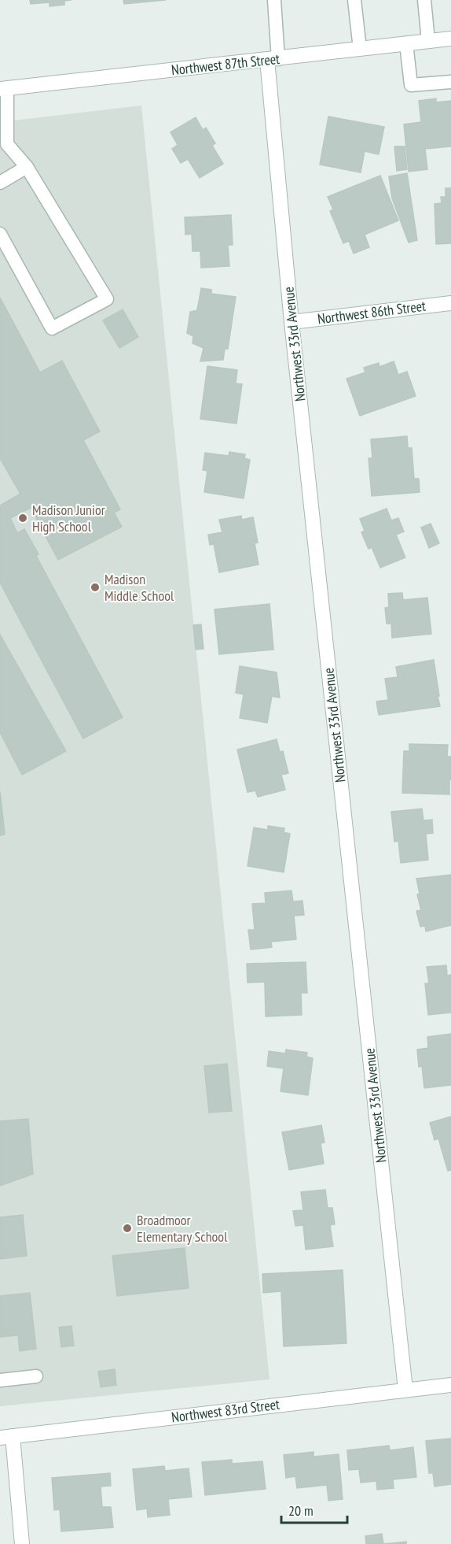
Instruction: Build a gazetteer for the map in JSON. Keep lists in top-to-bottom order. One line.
{"streets":{"street":["Northwest 87th Street","Northwest 86th Street","Northwest 33rd Avenue","Northwest 83rd Street"]},"crossings":[["Northwest 87th Street","Northwest 33rd Avenue"],["Northwest 86th Street","Northwest 33rd Avenue"],["Northwest 33rd Avenue","Northwest 83rd Street"]],"places":["Madison Junior High School","Madison Middle School","Broadmoor Elementary School"],"scale_bar":"20 m"}
